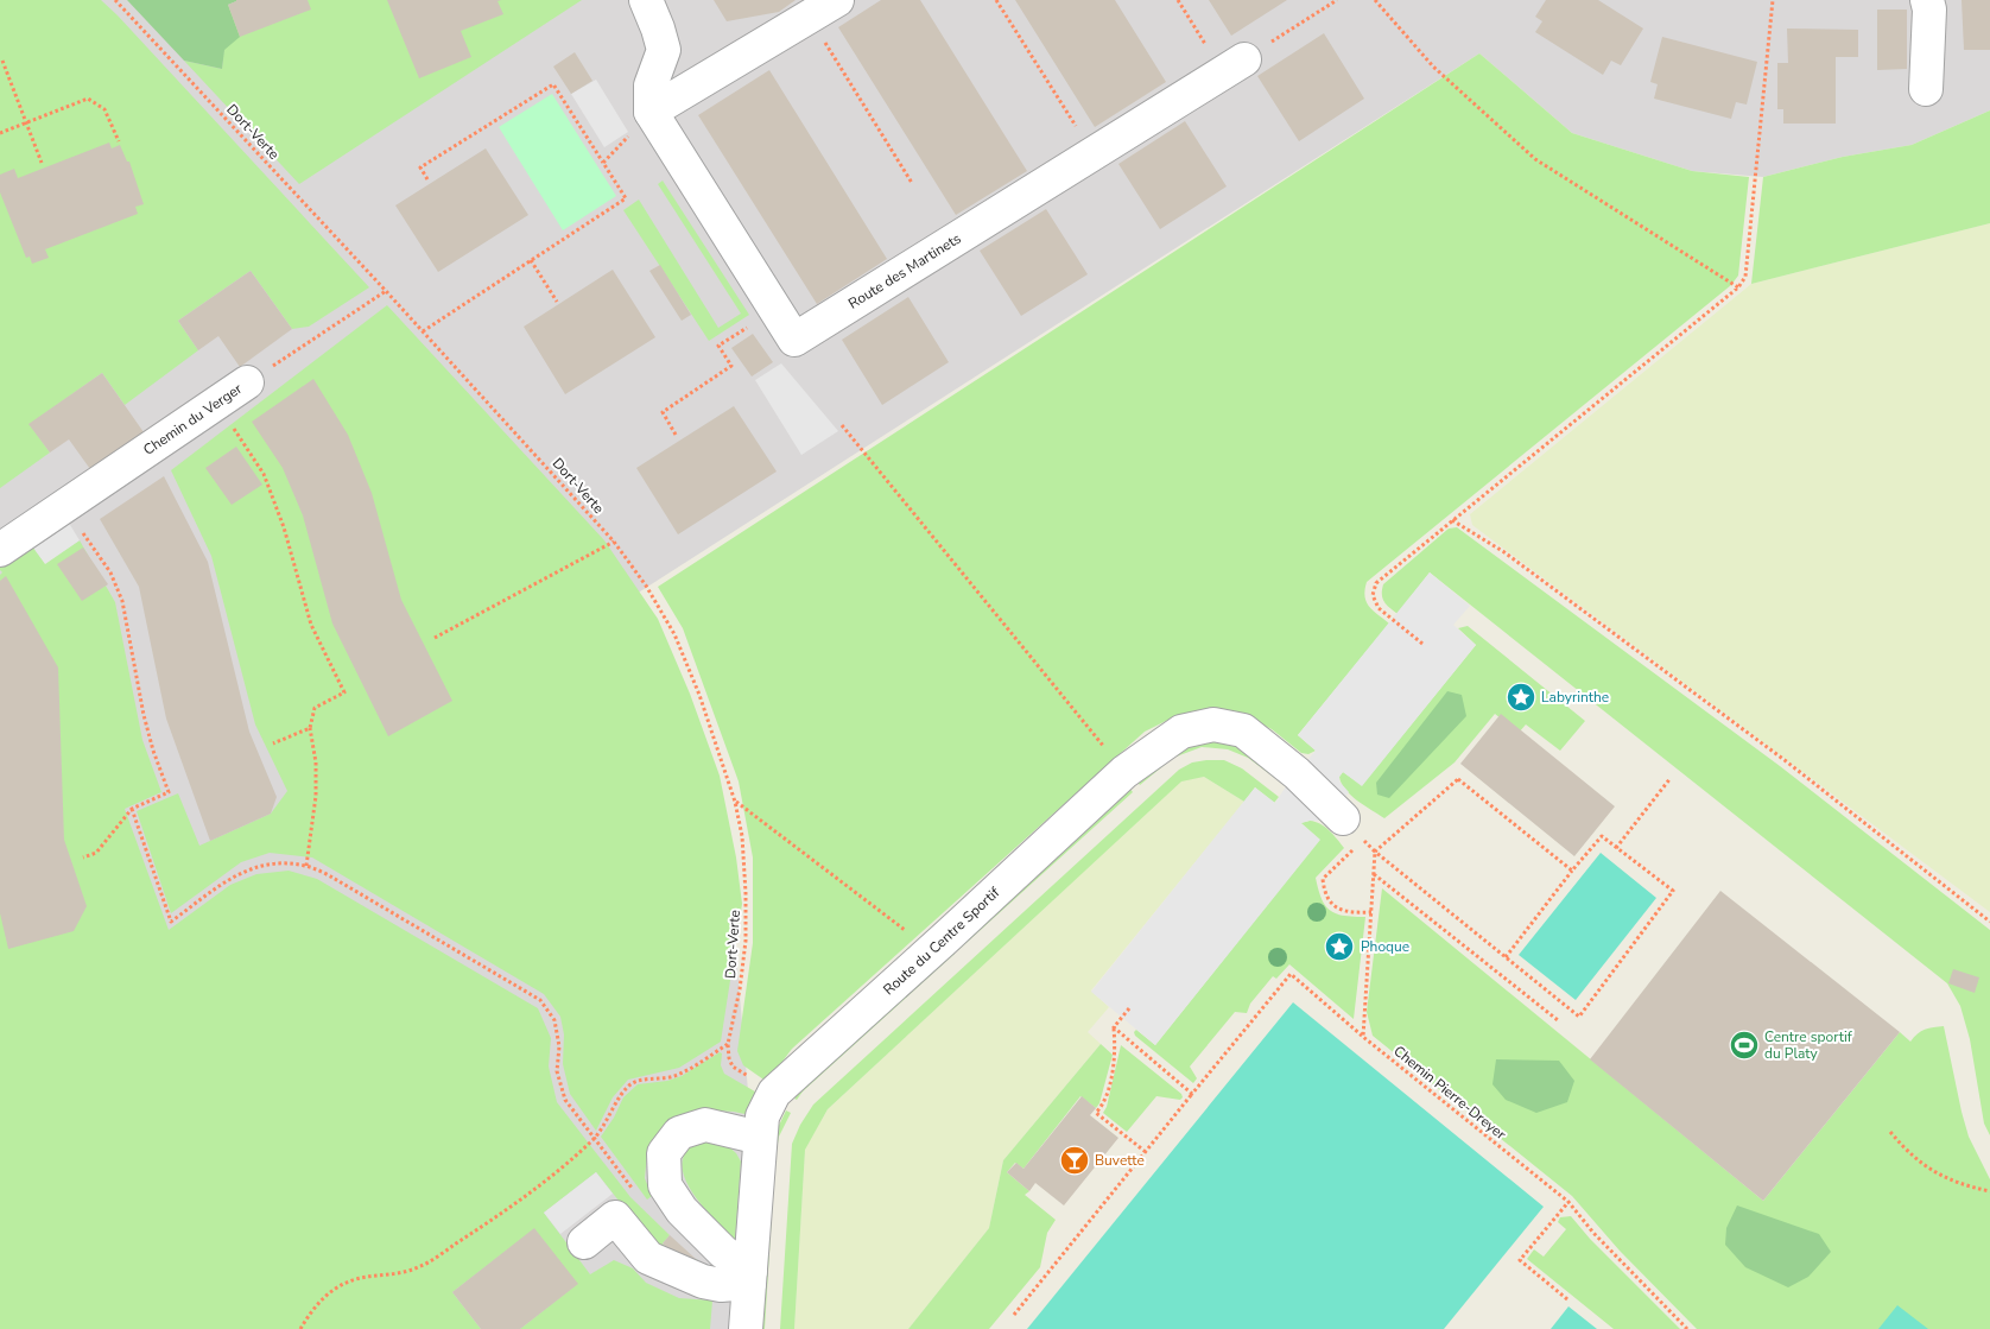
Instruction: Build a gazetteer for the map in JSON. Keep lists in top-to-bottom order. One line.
{"streets":{"street":["Route des Martinets","Chemin du Verger","Route du Centre Sportif"],"path":["Dort-Verte","Chemin Pierre-Dreyer"]},"crossings":[["Dort-Verte","Chemin du Verger"]],"places":{"place":["Labyrinthe","Phoque"],"sports":["Centre sportif du Platy"],"bar":["Buvette"]}}
